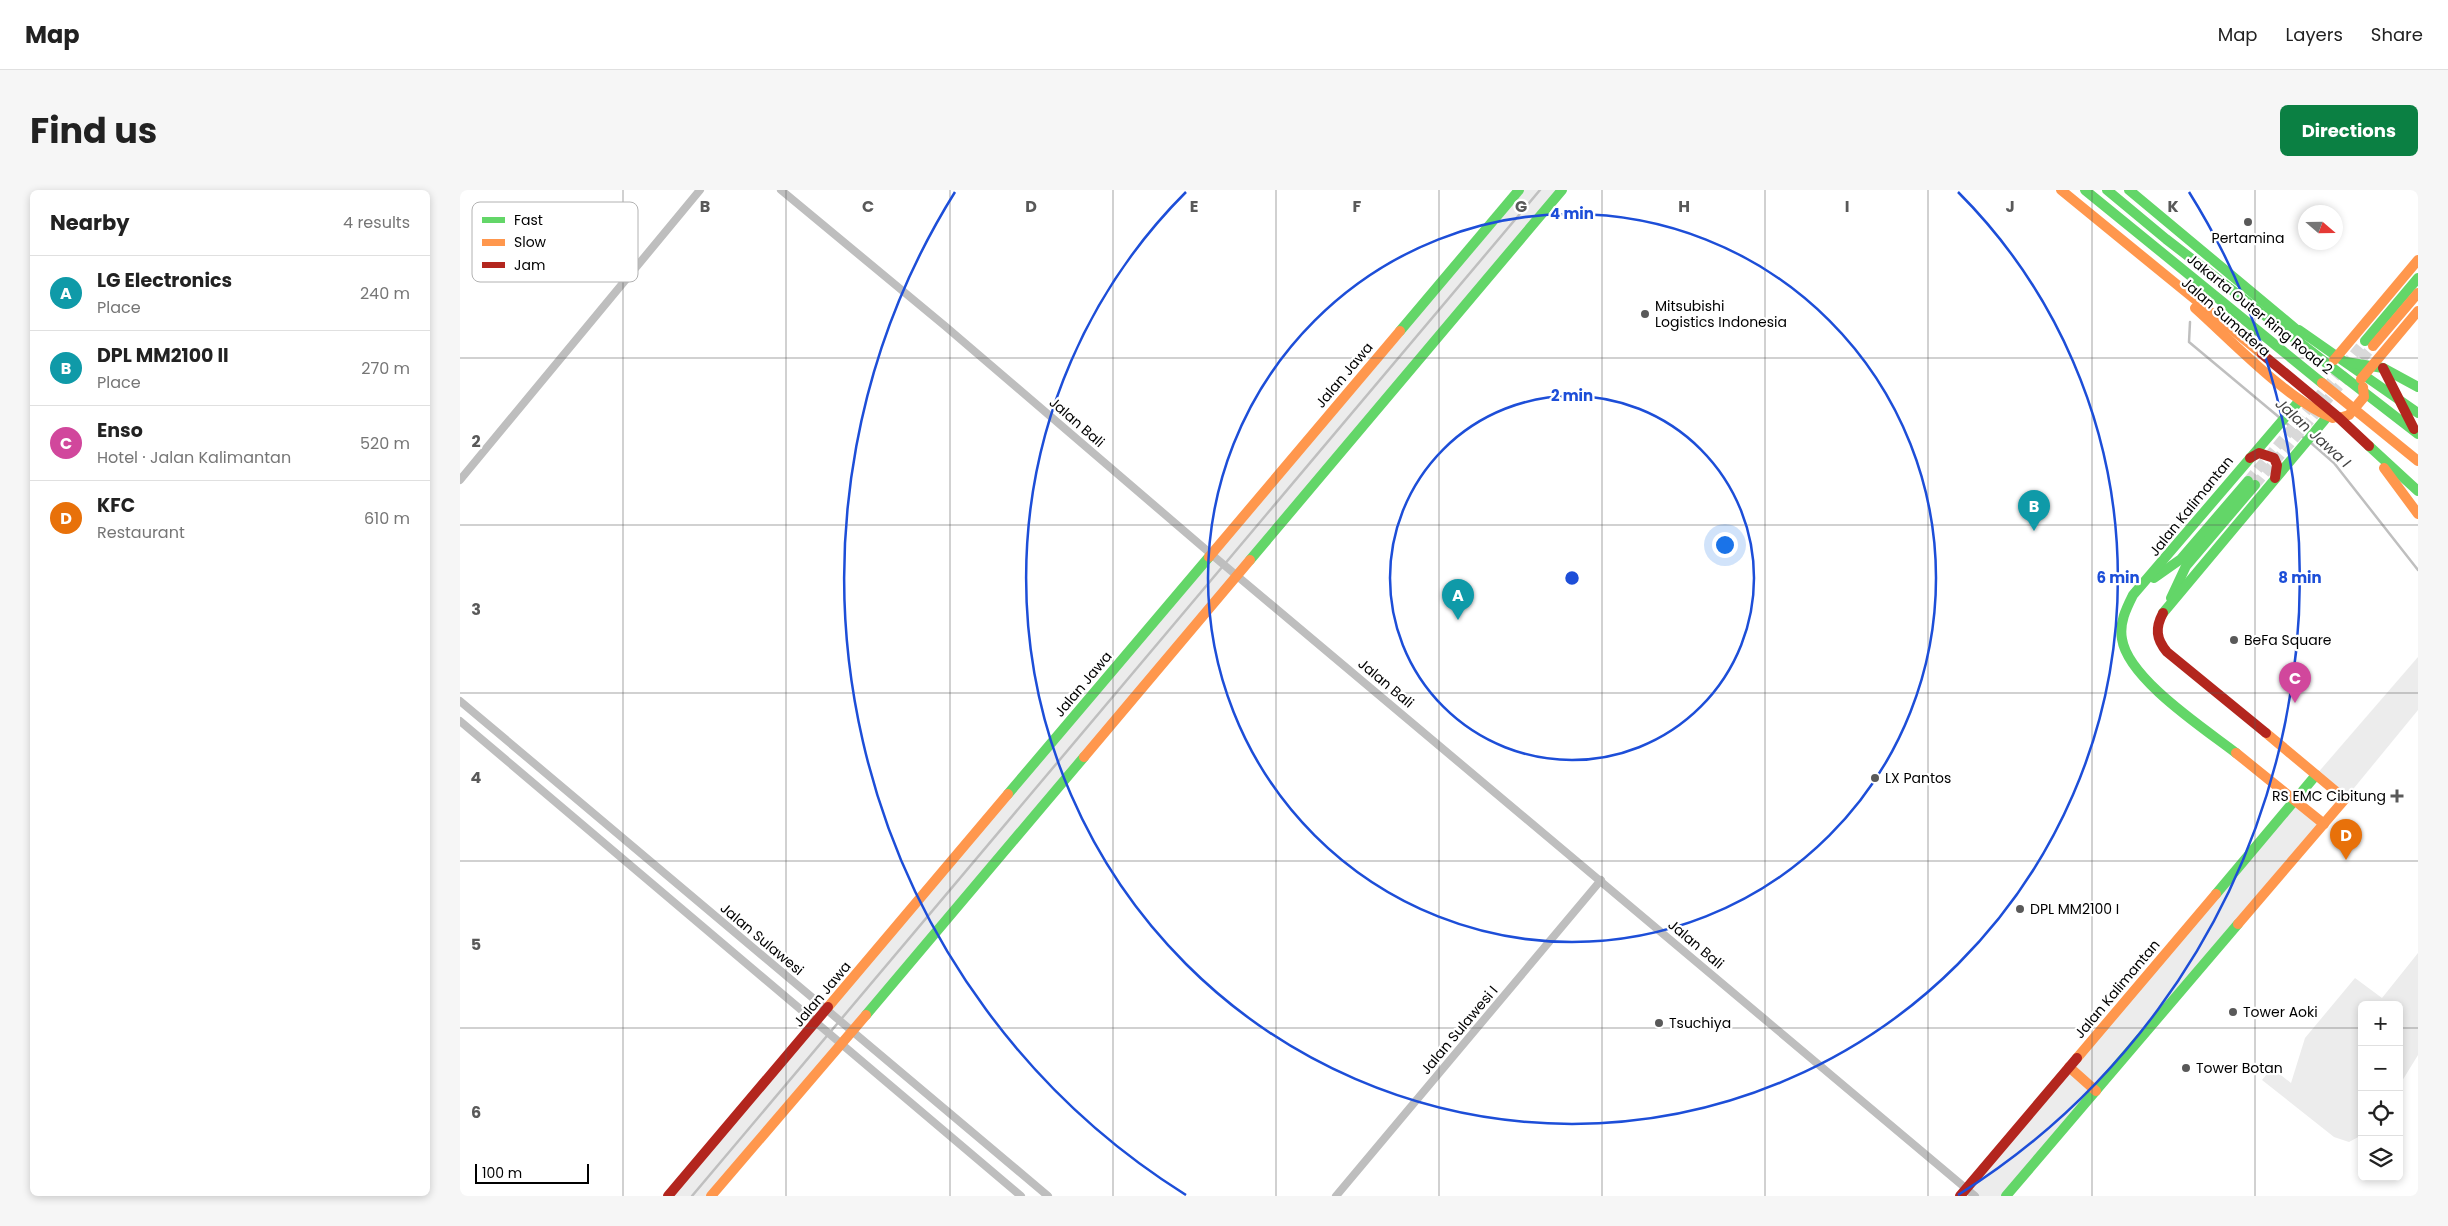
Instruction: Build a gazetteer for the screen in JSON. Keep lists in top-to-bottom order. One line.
{"streets":{"main road":["Jakarta Outer Ring Road 2","Jalan Sumatera","Jalan Jawa","Jalan Kalimantan"],"street":["Jalan Bali","Jalan Sulawesi","Jalan Sulawesi I"]},"crossings":[["Jalan Sumatera","Jalan Kalimantan"],["Jalan Jawa","Jalan Bali"],["Jalan Jawa","Jalan Sulawesi"],["Jalan Bali","Jalan Kalimantan"],["Jalan Bali","Jalan Sulawesi I"]],"water":["Jalan Jawa I"],"places":{"other":["Pertamina","Mitsubishi Logistics Indonesia","BeFa Square","LX Pantos","DPL MM2100 I","Tower Aoki","Tsuchiya","Tower Botan"],"health":["RS EMC Cibitung"]},"legend":["Fast","Slow","Jam"],"scale_bar":"100 m","north":"right","page":{"header":"Map","nav":["Map","Layers","Share"],"title":"Find us","buttons":"Directions","heading":["Nearby","4 results"],"list":[{"mark":"A","name":"LG Electronics","note":"Place","value":"240 m"},{"mark":"B","name":"DPL MM2100 II","note":"Place","value":"270 m"},{"mark":"C","name":"Enso","note":"Hotel · Jalan Kalimantan","value":"520 m"},{"mark":"D","name":"KFC","note":"Restaurant","value":"610 m"}],"pins":["B","A","C","D"],"map_buttons":["+","−"],"scale":"100 m"},"grid":{"columns":["B","C","D","E","F","G","H","I","J","K"],"rows":["2","3","4","5","6"]},"rings":["4 min","2 min","6 min","8 min"]}
